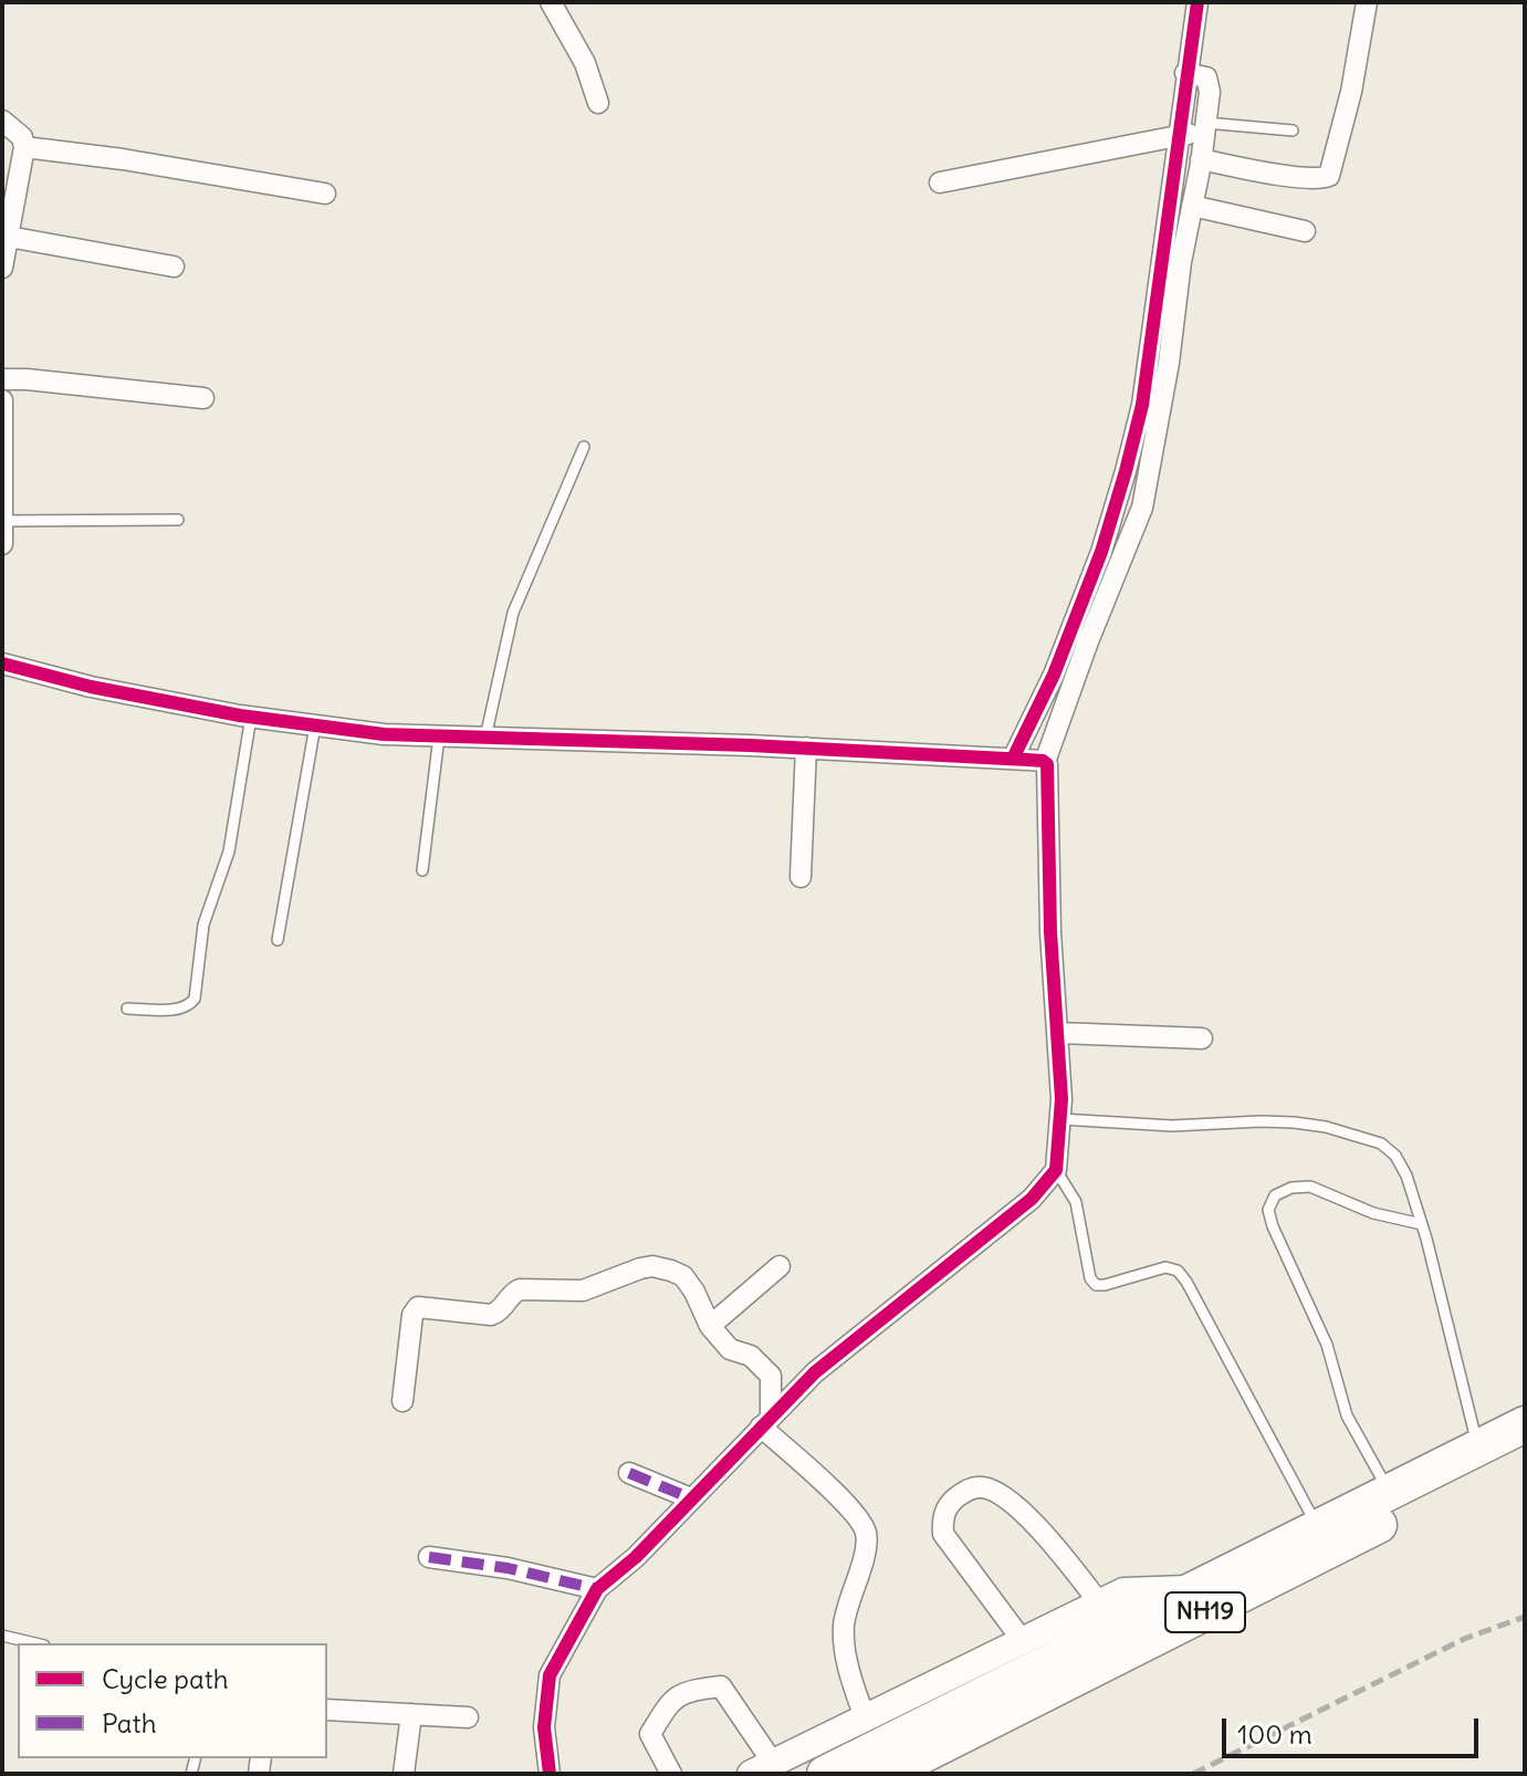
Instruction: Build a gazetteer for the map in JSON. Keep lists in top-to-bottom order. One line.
{"streets":{"highway":["NH19"]},"legend":["Cycle path","Path"],"scale_bar":"100 m"}
